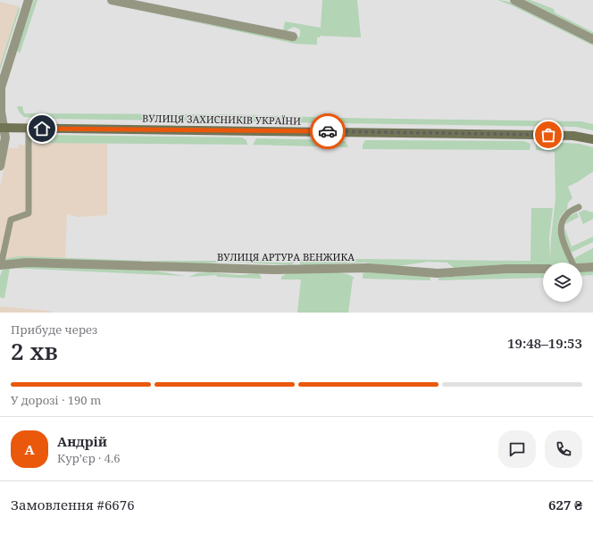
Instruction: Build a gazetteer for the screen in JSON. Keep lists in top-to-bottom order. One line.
{"streets":{"street":["ВУЛИЦЯ ЗАХИСНИКІВ УКРАЇНИ","ВУЛИЦЯ АРТУРА ВЕНЖИКА"]},"page":{"heading":["2 хв","Прибуде через","19:48–19:53"],"panel":["Андрій","Кур’єр · 4.6","Замовлення #6676","627 ₴"],"bar":"У дорозі · 190 m","round":"А"}}
